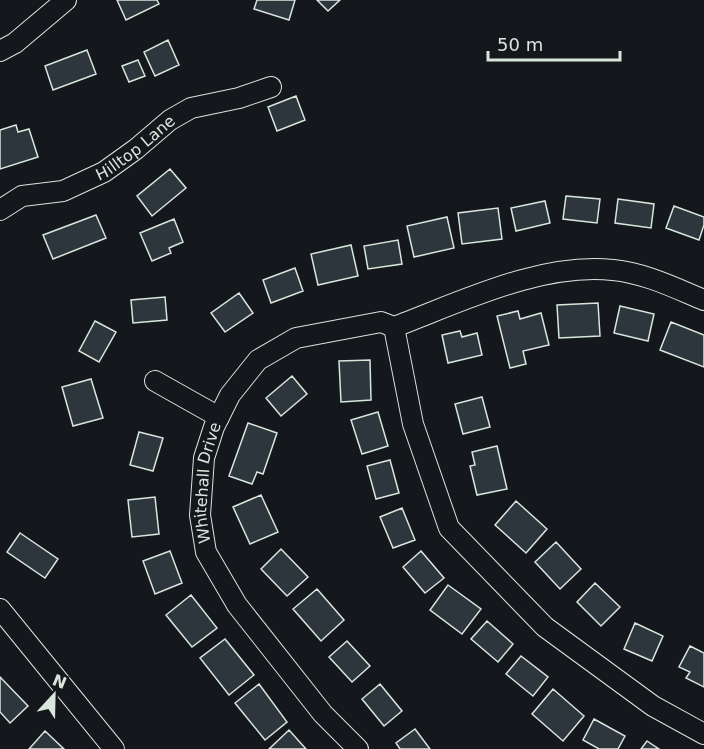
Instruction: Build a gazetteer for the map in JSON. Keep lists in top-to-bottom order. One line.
{"streets":{"street":["Hilltop Lane","Whitehall Drive"]},"scale_bar":"50 m","north":"top"}
